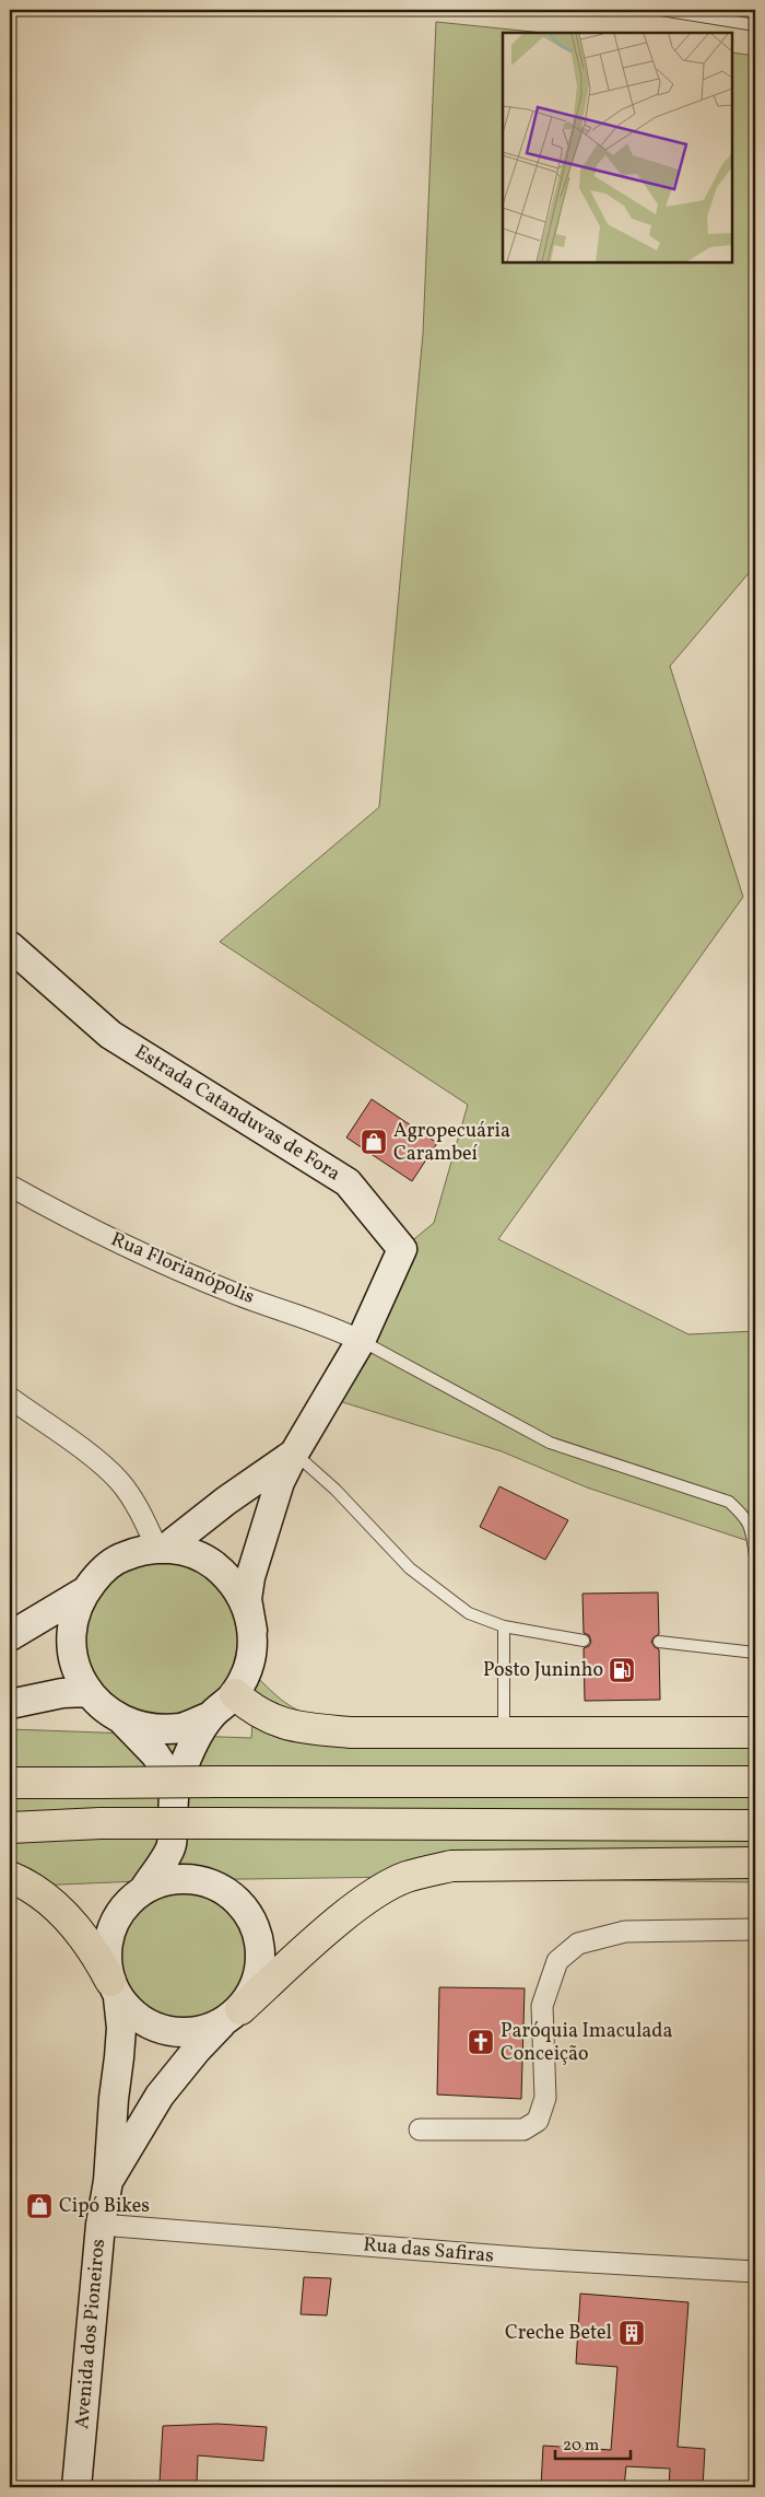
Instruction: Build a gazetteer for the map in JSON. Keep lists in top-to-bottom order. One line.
{"streets":{"main road":["Estrada Catanduvas de Fora","Avenida dos Pioneiros"],"street":["Rua Florianópolis","Rua das Safiras"]},"crossings":[["Estrada Catanduvas de Fora","Rua Florianópolis"],["Rua das Safiras","Avenida dos Pioneiros"]],"places":{"shop":["Agropecuária Carambeí","Cipó Bikes"],"fuel station":["Posto Juninho"],"church":["Paróquia Imaculada Conceição"],"building":["Creche Betel"]},"scale_bar":"20 m"}
